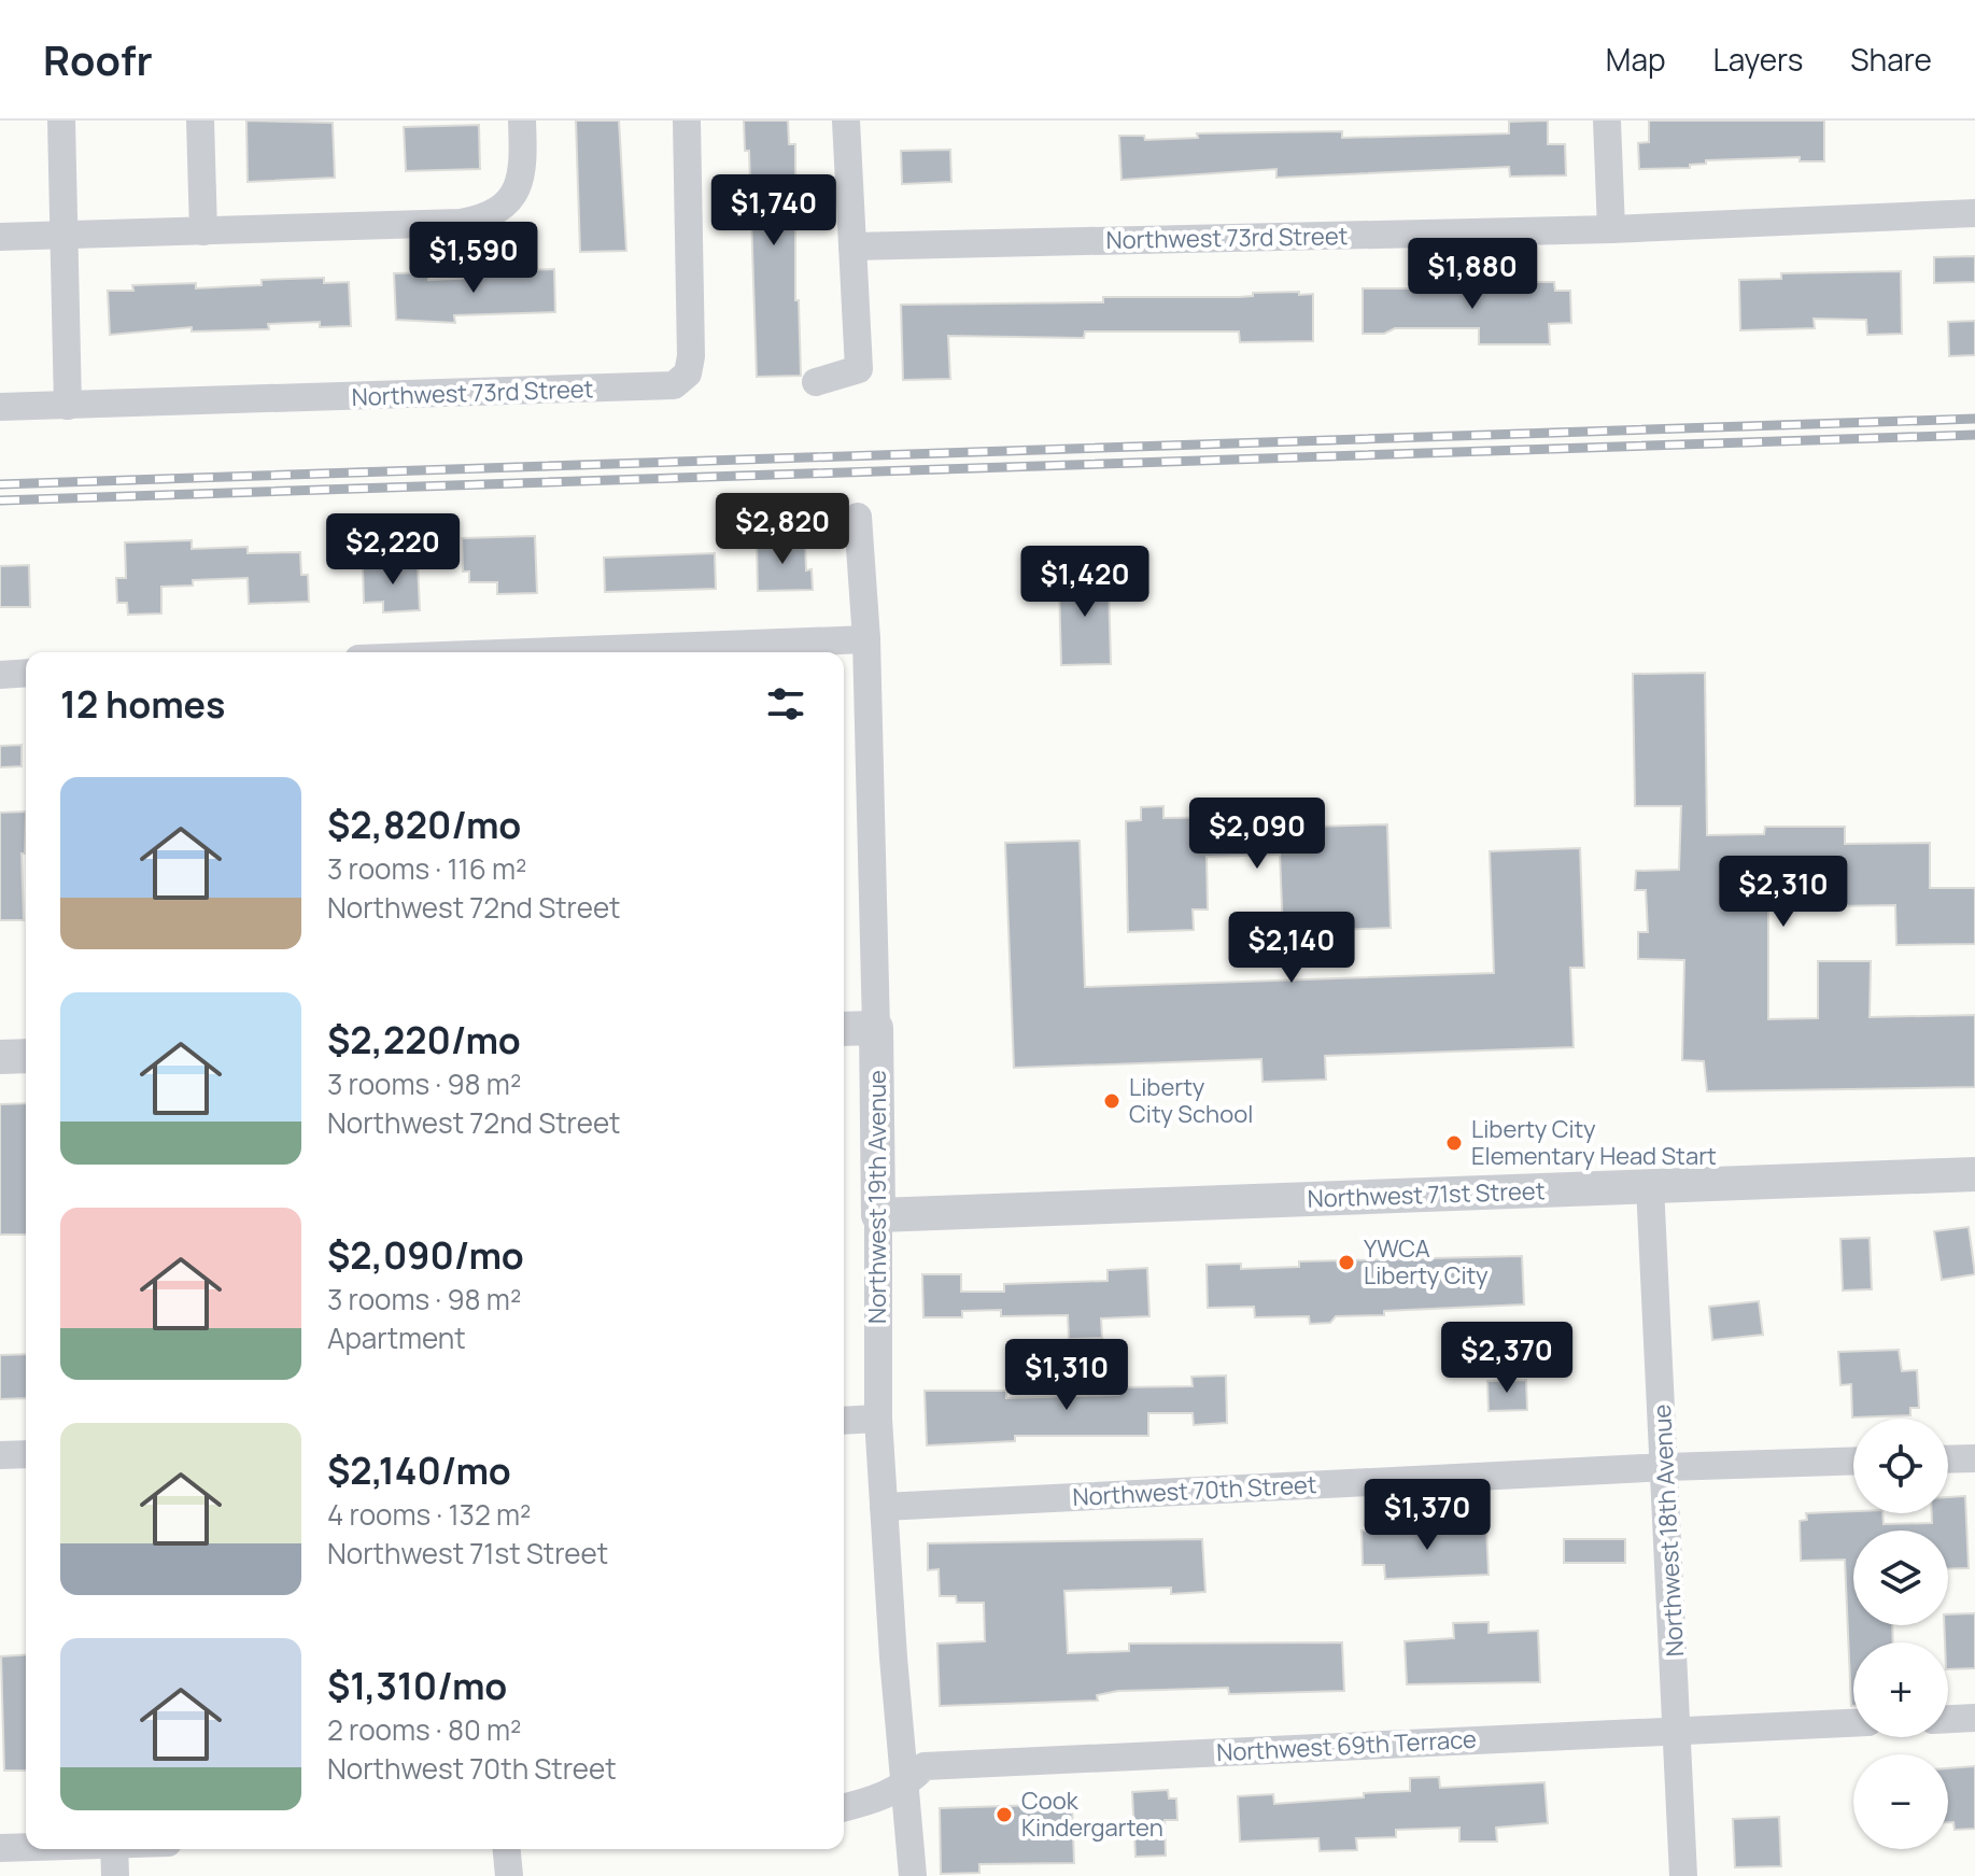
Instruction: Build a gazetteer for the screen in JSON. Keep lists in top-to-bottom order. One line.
{"streets":{"street":["Northwest 73rd Street","Northwest 71st Street","Northwest 19th Avenue","Northwest 70th Street","Northwest 18th Avenue","Northwest 69th Terrace"]},"crossings":[["Northwest 71st Street","Northwest 19th Avenue"],["Northwest 71st Street","Northwest 18th Avenue"],["Northwest 19th Avenue","Northwest 70th Street"],["Northwest 19th Avenue","Northwest 69th Terrace"],["Northwest 70th Street","Northwest 18th Avenue"],["Northwest 18th Avenue","Northwest 69th Terrace"]],"places":["Liberty City School","Liberty City Elementary Head Start","YWCA Liberty City","Cook Kindergarten"],"page":{"header":"Roofr","nav":["Map","Layers","Share"],"price":["$1,740","$1,590","$1,880","$2,820","$2,220","$1,420","$2,090","$2,310","$2,140","$2,370","$1,310","$1,370"],"heading":"12 homes","list":[{"name":"$2,820/mo","note":"3 rooms · 116 m² · Northwest 72nd Street"},{"name":"$2,220/mo","note":"3 rooms · 98 m² · Northwest 72nd Street"},{"name":"$2,090/mo","note":"3 rooms · 98 m² · Apartment"},{"name":"$2,140/mo","note":"4 rooms · 132 m² · Northwest 71st Street"},{"name":"$1,310/mo","note":"2 rooms · 80 m² · Northwest 70th Street"}],"map_buttons":["+","−"]}}
